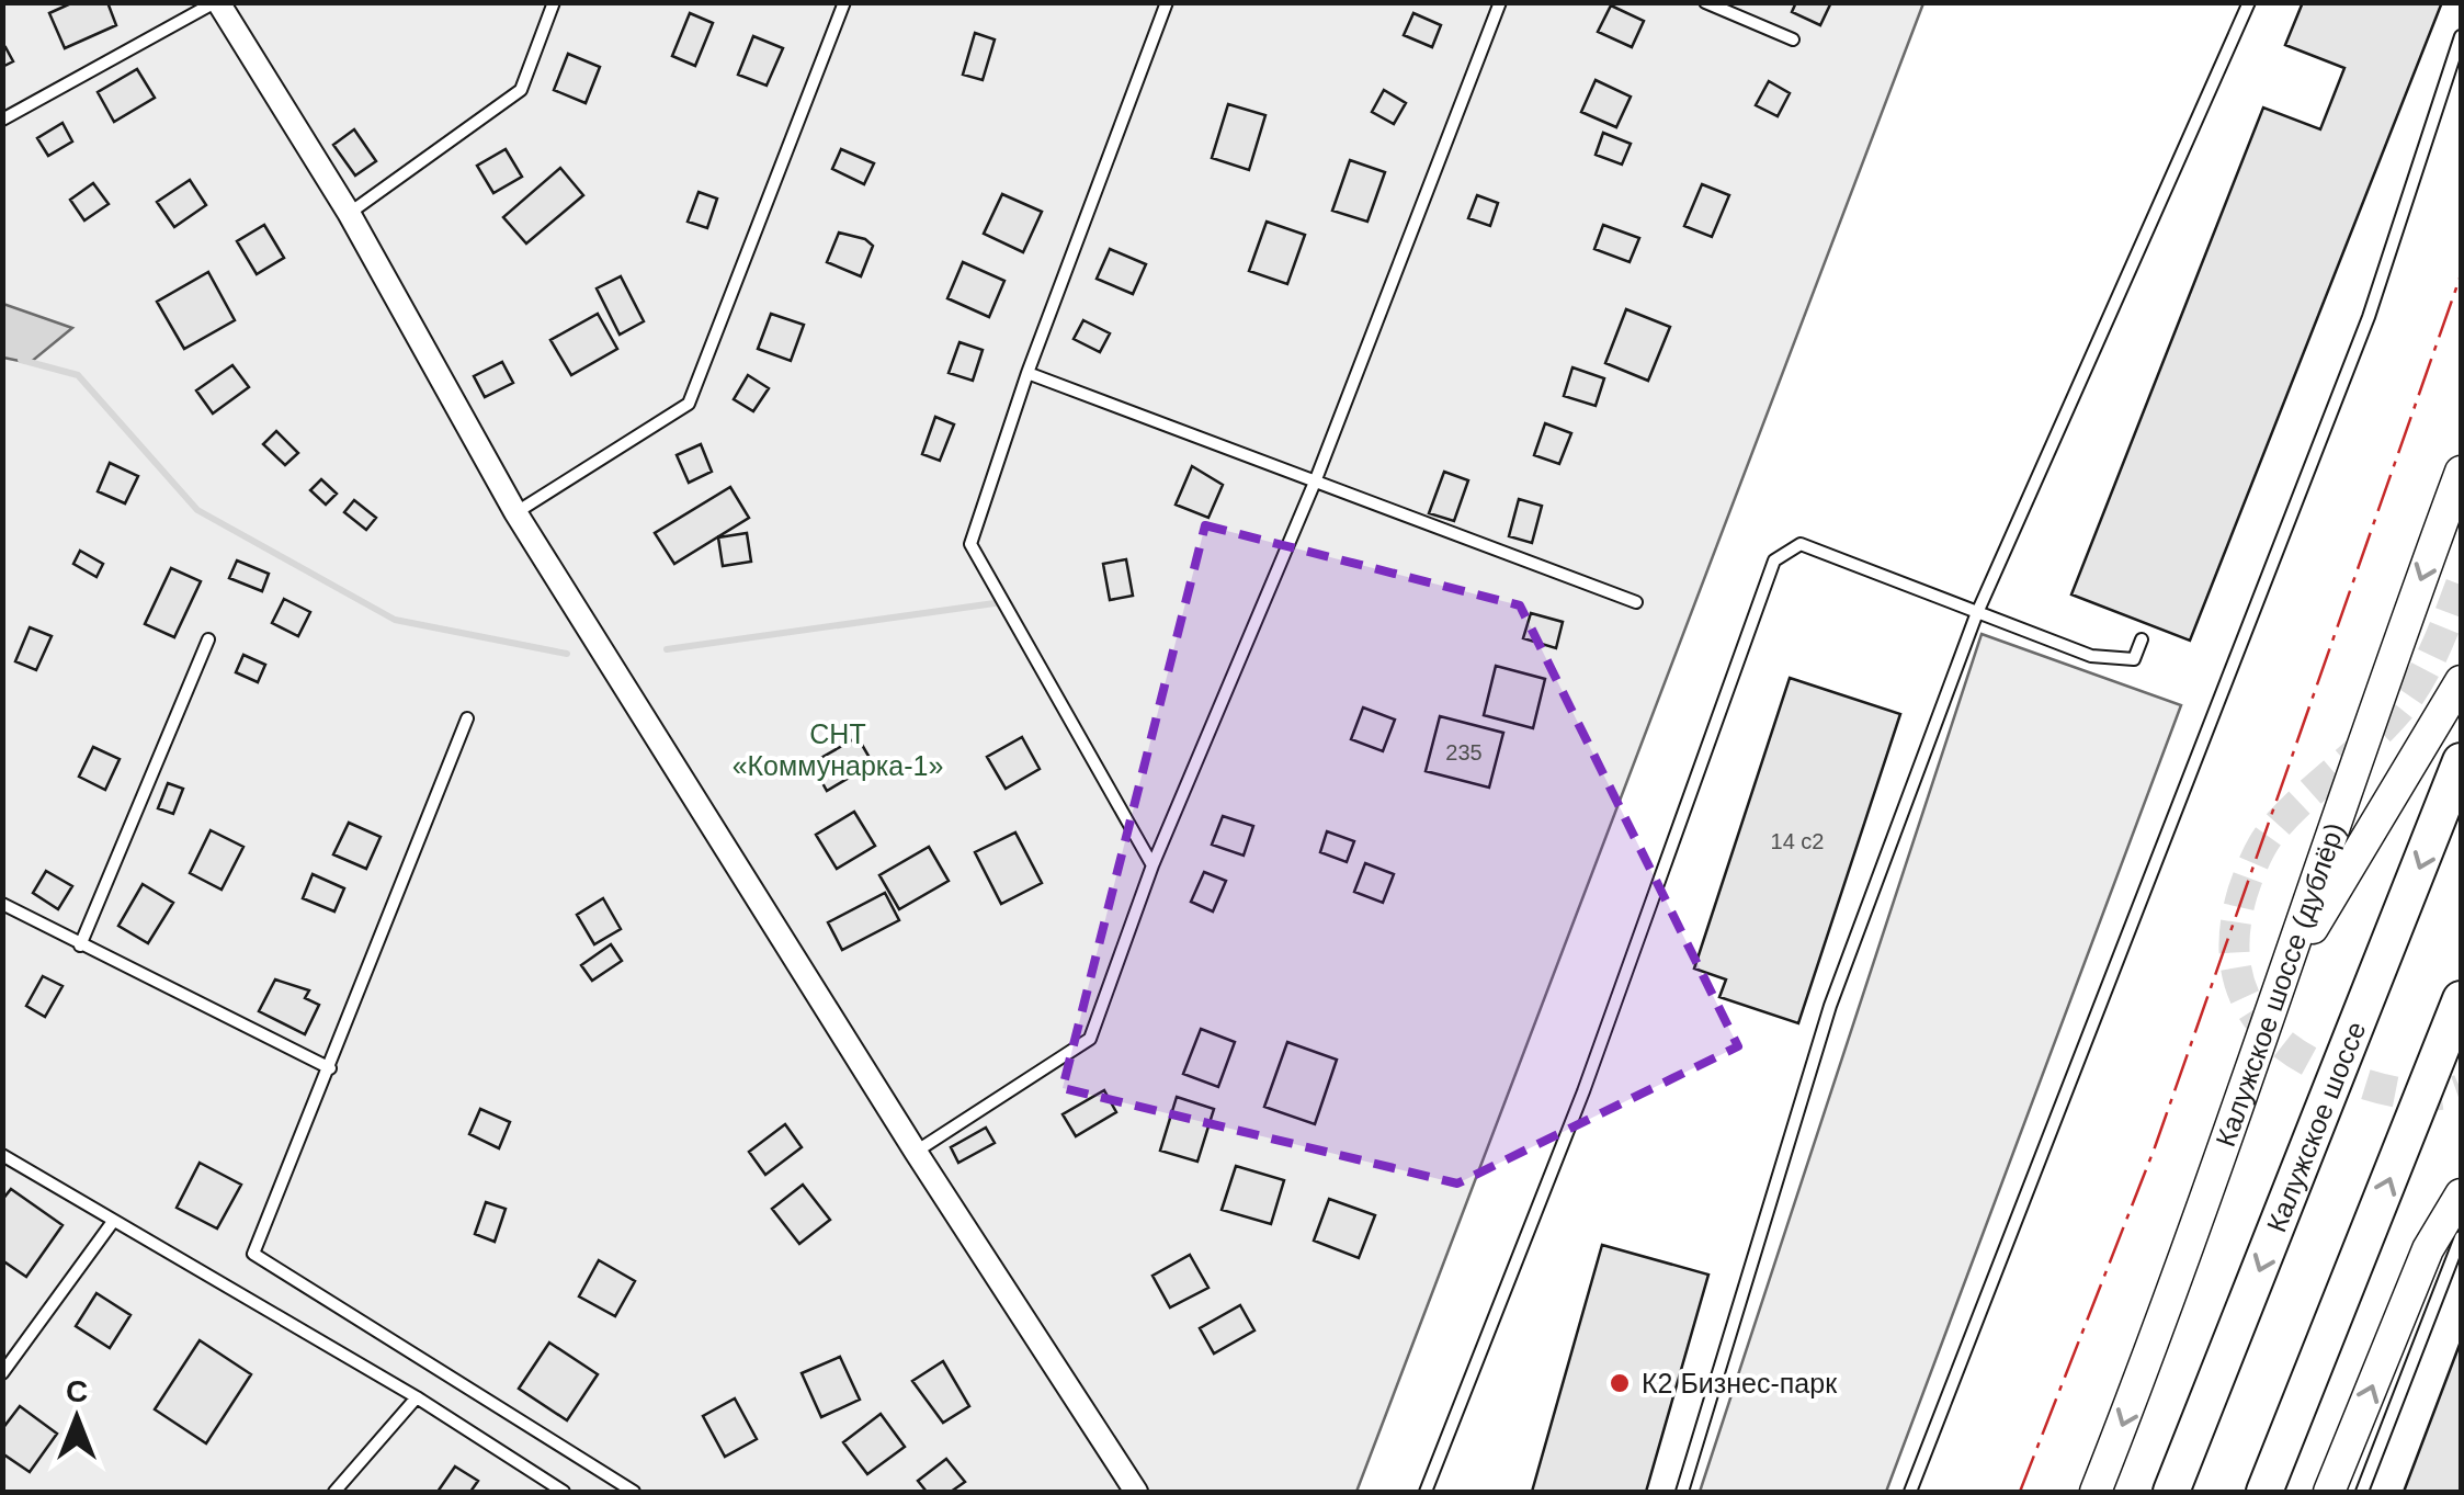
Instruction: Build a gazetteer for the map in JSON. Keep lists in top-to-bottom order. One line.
{"streets":{"highway":["Калужское шоссе"],"main road":["Калужское шоссе (дублёр)"]},"parks":["СНТ «Коммунарка-1»"],"places":["К2 Бизнес-парк"],"house_numbers":["235","14 с2"],"north":"top"}
